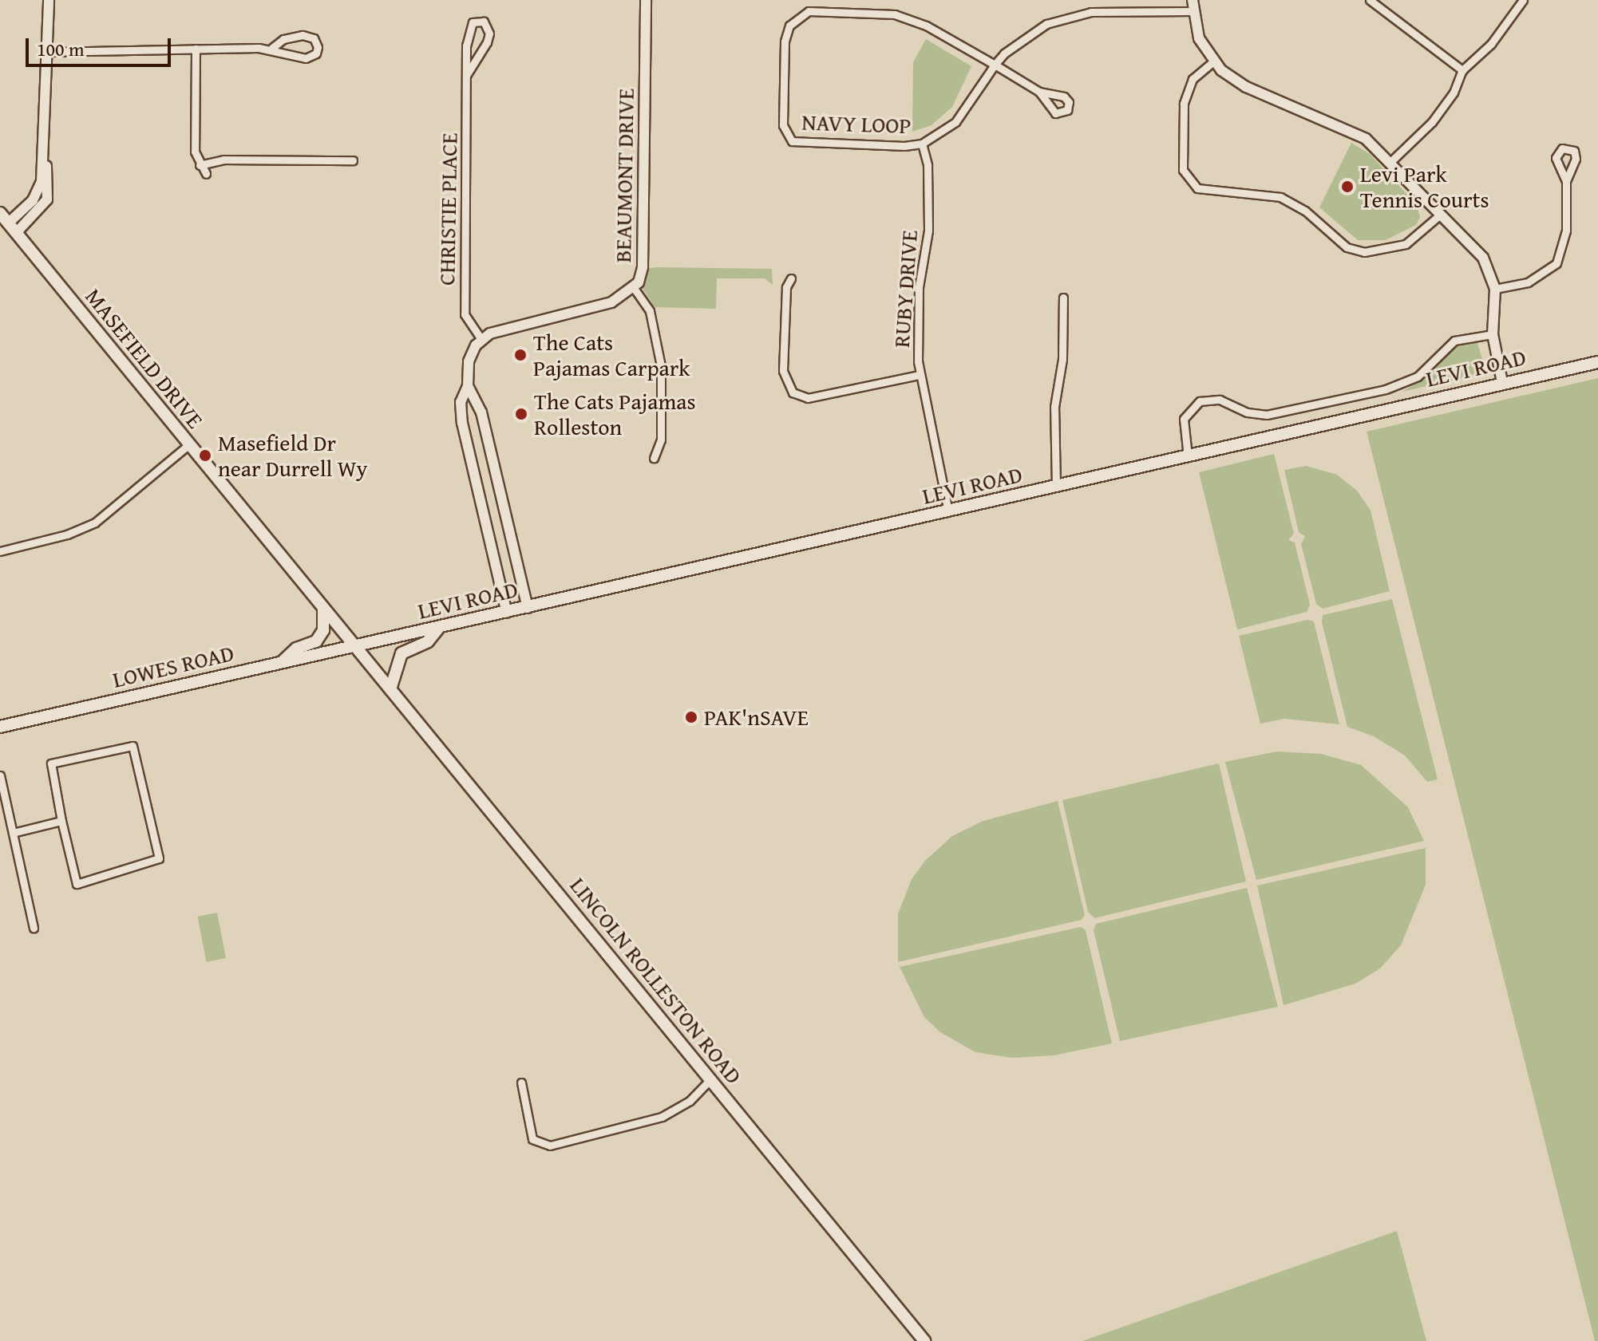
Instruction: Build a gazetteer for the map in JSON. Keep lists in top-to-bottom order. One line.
{"streets":{"main road":["MASEFIELD DRIVE","LEVI ROAD","LOWES ROAD","LINCOLN ROLLESTON ROAD"],"street":["NAVY LOOP","BEAUMONT DRIVE","CHRISTIE PLACE","RUBY DRIVE"]},"crossings":[["NAVY LOOP","RUBY DRIVE"],["BEAUMONT DRIVE","CHRISTIE PLACE"],["RUBY DRIVE","LEVI ROAD"],["MASEFIELD DRIVE","LEVI ROAD"],["MASEFIELD DRIVE","LOWES ROAD"],["MASEFIELD DRIVE","LINCOLN ROLLESTON ROAD"],["LEVI ROAD","LOWES ROAD"],["LEVI ROAD","LINCOLN ROLLESTON ROAD"],["LOWES ROAD","LINCOLN ROLLESTON ROAD"]],"places":["Levi Park Tennis Courts","The Cats Pajamas Carpark","The Cats Pajamas Rolleston","Masefield Dr near Durrell Wy","PAK'nSAVE"],"scale_bar":"100 m"}
